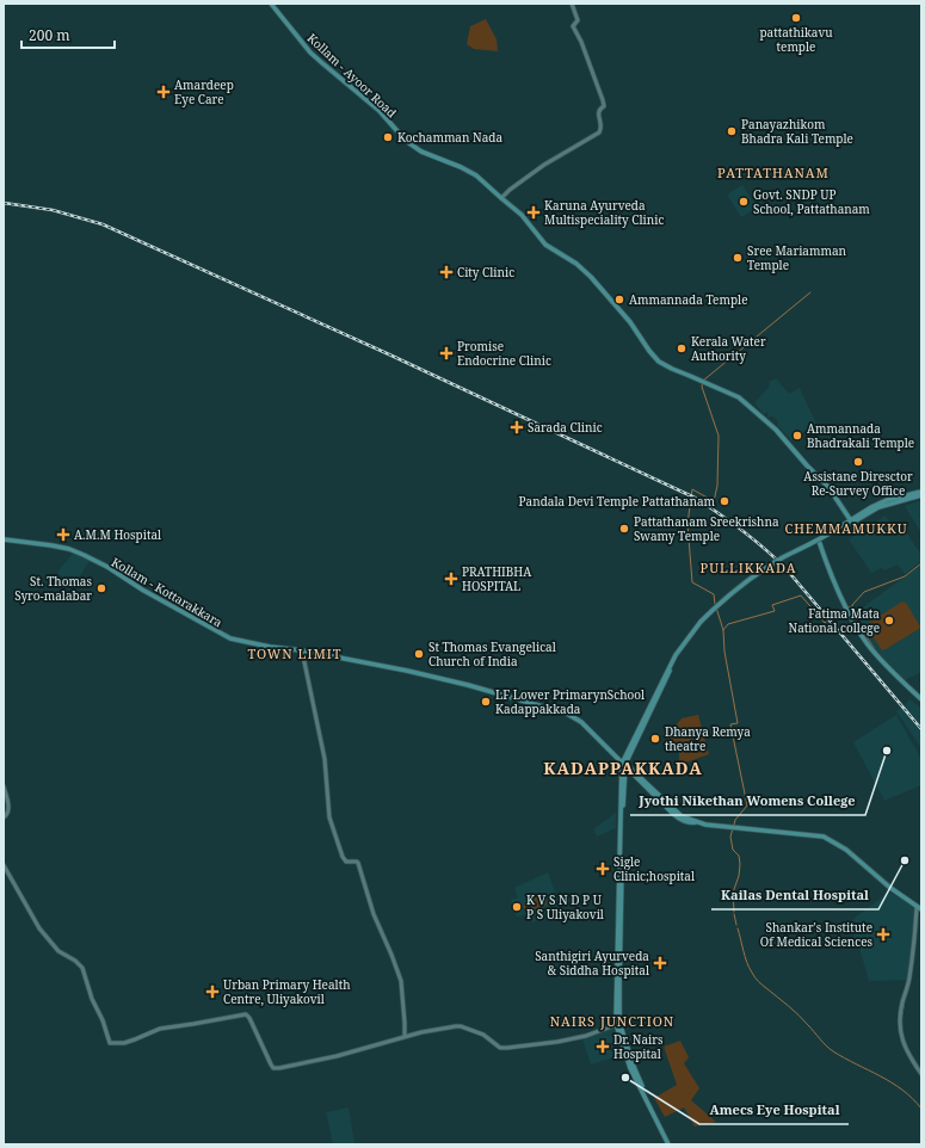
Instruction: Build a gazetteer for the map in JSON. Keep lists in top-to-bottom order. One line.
{"streets":{"main road":["Kollam - Ayoor Road","Kollam - Kottarakkara"]},"districts":["PATTATHANAM","CHEMMAMUKKU","PULLIKKADA","TOWN LIMIT","KADAPPAKKADA","NAIRS JUNCTION"],"places":{"other":["pattathikavu temple","Panayazhikom Bhadra Kali Temple","Kochamman Nada","Govt. SNDP UP School, Pattathanam","Sree Mariamman Temple","Ammannada Temple","Kerala Water Authority","Ammannada Bhadrakali Temple","Assistane Diresctor Re-Survey Office","Pandala Devi Temple Pattathanam","Pattathanam Sreekrishna Swamy Temple","St. Thomas Syro-malabar","Fatima Mata National college","St Thomas Evangelical Church of India","LF Lower PrimarynSchool Kadappakkada","Dhanya Remya theatre","Jyothi Nikethan Womens College","Kailas Dental Hospital","K V S N D P U P S Uliyakovil","Amecs Eye Hospital"],"health":["Amardeep Eye Care","Karuna Ayurveda Multispeciality Clinic","City Clinic","Promise Endocrine Clinic","Sarada Clinic","A.M.M Hospital","PRATHIBHA HOSPITAL","Sigle Clinic;hospital","Shankar's Institute Of Medical Sciences","Santhigiri Ayurveda & Siddha Hospital","Urban Primary Health Centre, Uliyakovil","Dr. Nairs Hospital"]},"scale_bar":"200 m"}
